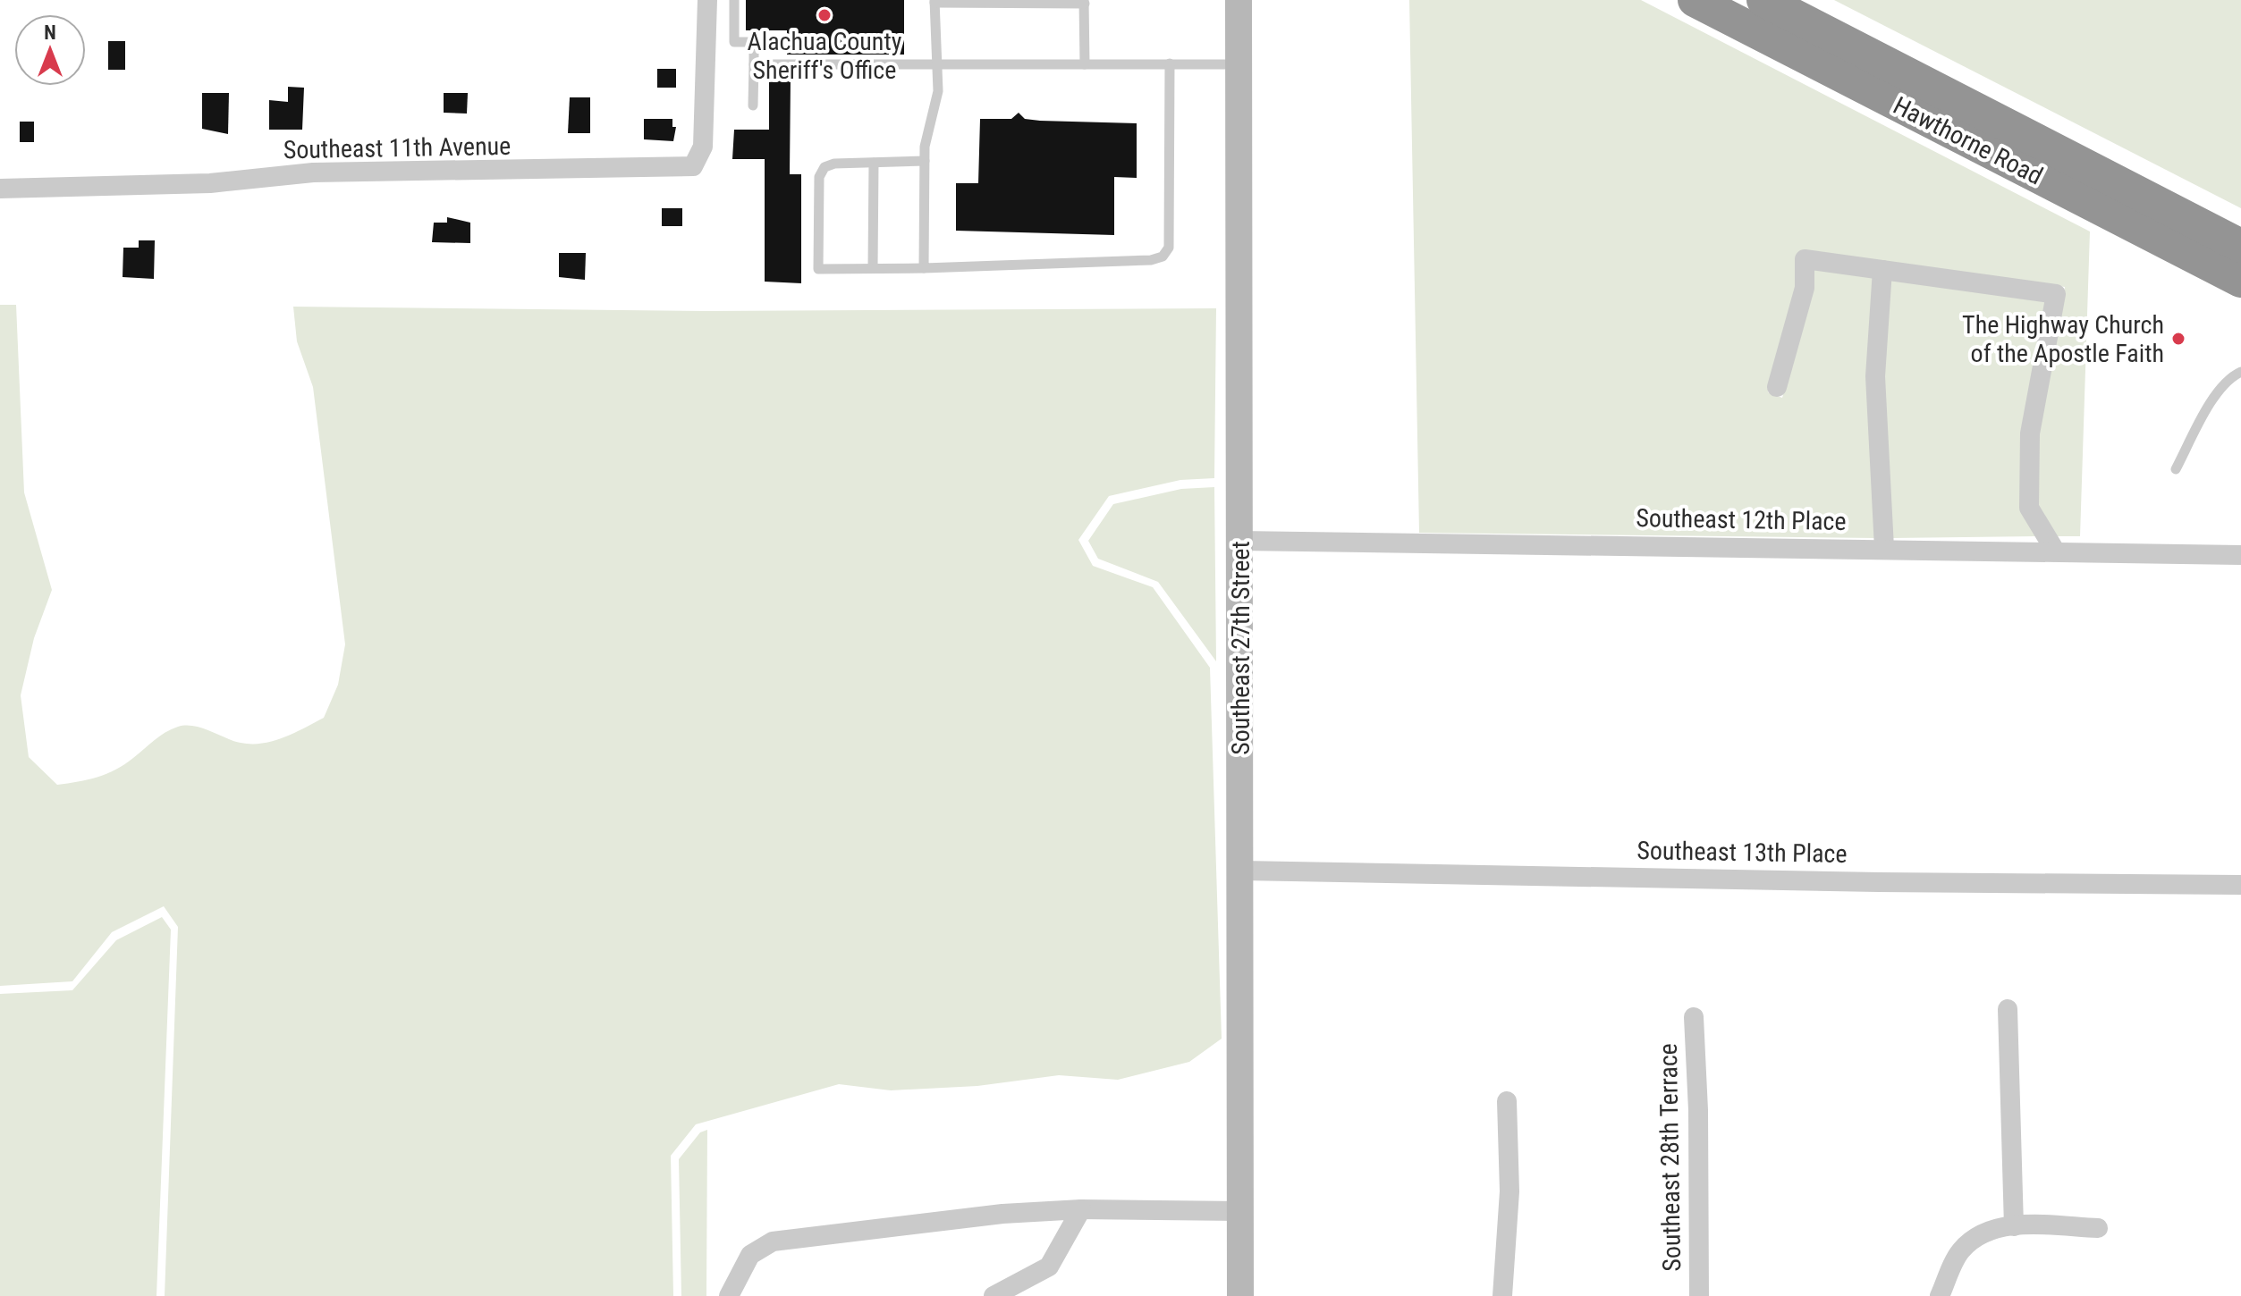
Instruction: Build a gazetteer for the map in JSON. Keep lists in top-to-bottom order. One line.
{"streets":{"highway":["Hawthorne Road"],"street":["Southeast 11th Avenue","Southeast 12th Place","Southeast 27th Street","Southeast 13th Place","Southeast 28th Terrace"]},"crossings":[["Southeast 12th Place","Southeast 27th Street"],["Southeast 27th Street","Southeast 13th Place"]],"places":["Alachua County Sheriff's Office","The Highway Church of the Apostle Faith"],"north":"top"}
